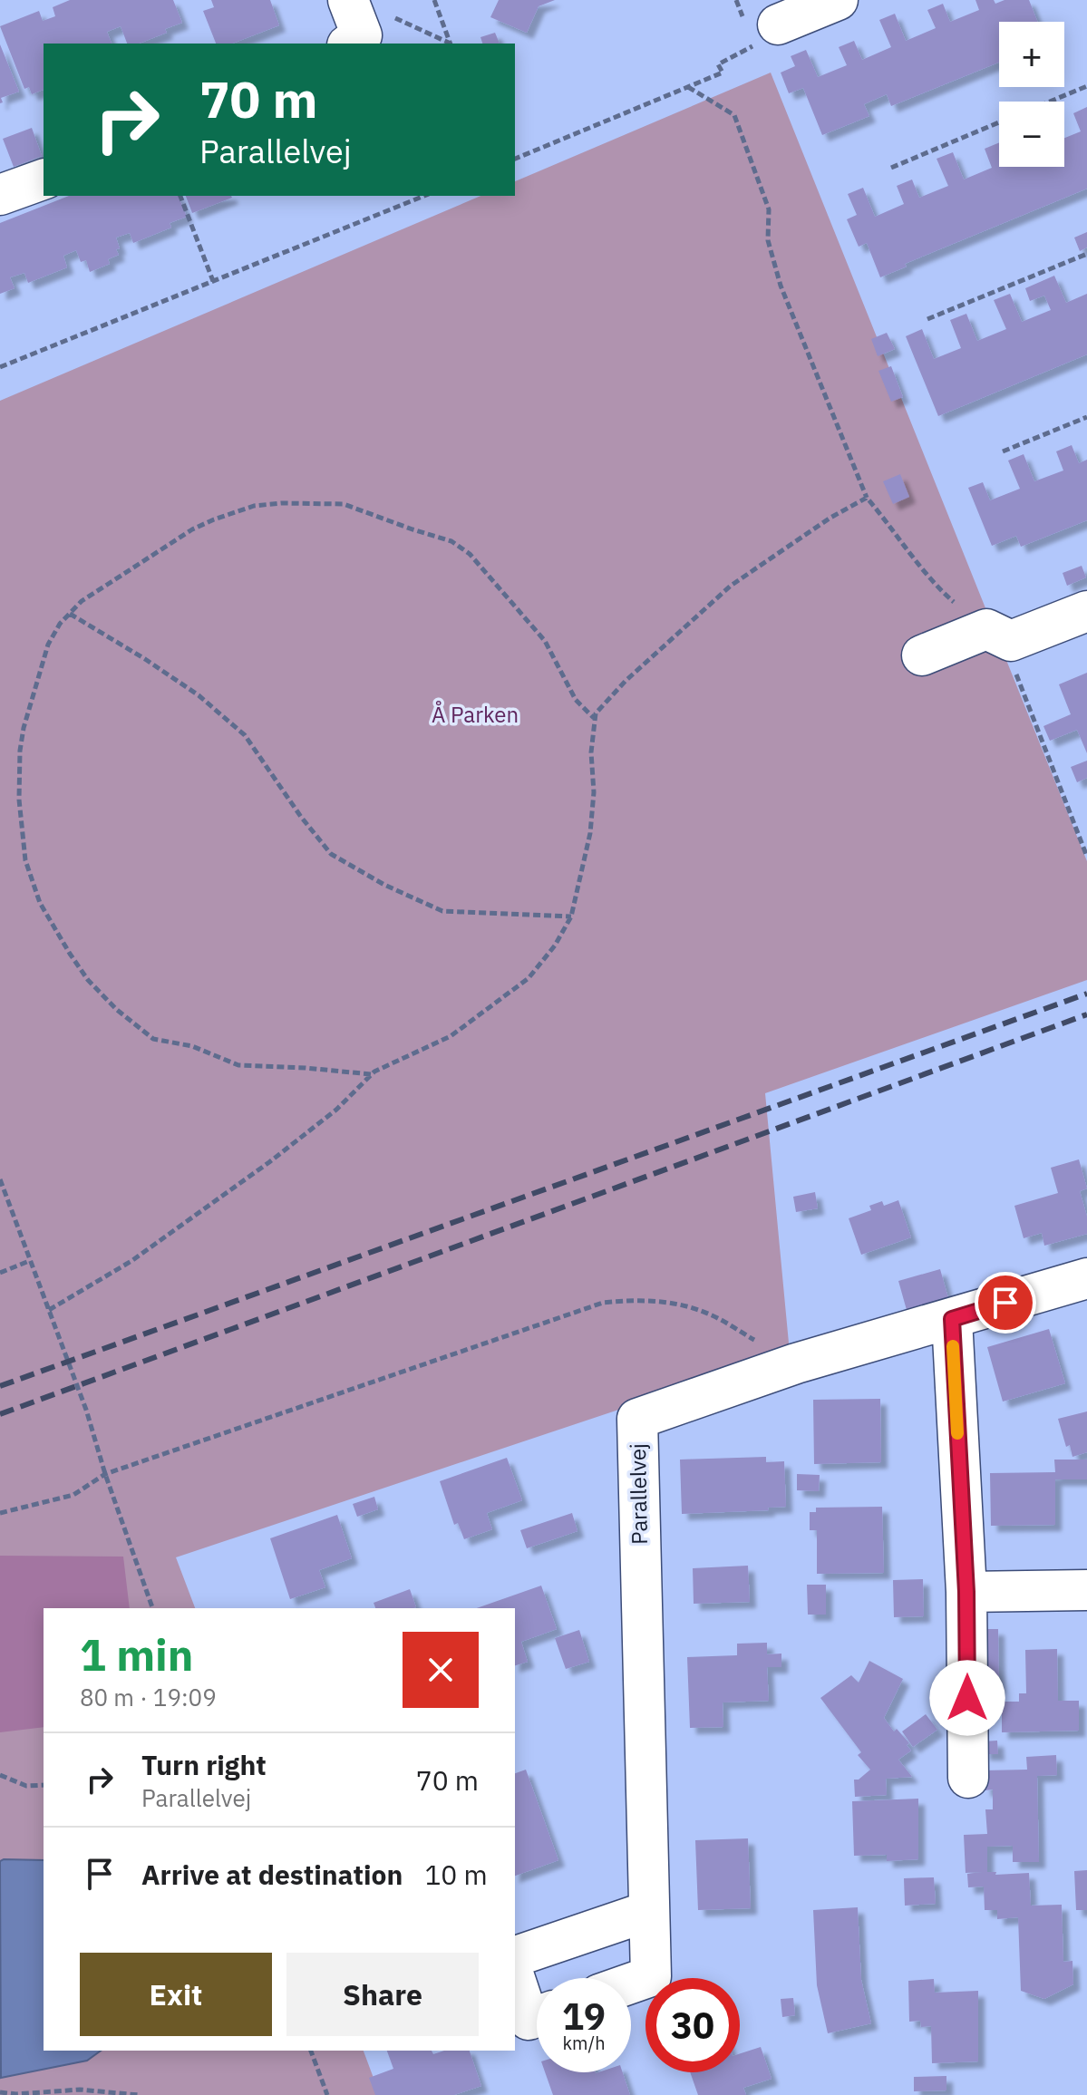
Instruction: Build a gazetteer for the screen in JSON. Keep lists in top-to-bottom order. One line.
{"streets":{"street":["Parallelvej"]},"parks":["Å Parken"],"page":{"map_buttons":["+","−"],"turn":["70 m","Parallelvej"],"heading":["1 min","80 m · 19:09"],"list":[{"name":"Turn right","note":"Parallelvej","value":"70 m"},{"name":"Arrive at destination","value":"10 m"}],"buttons":["Exit","Share"],"speed":"19 km/h","limit":"30"}}
